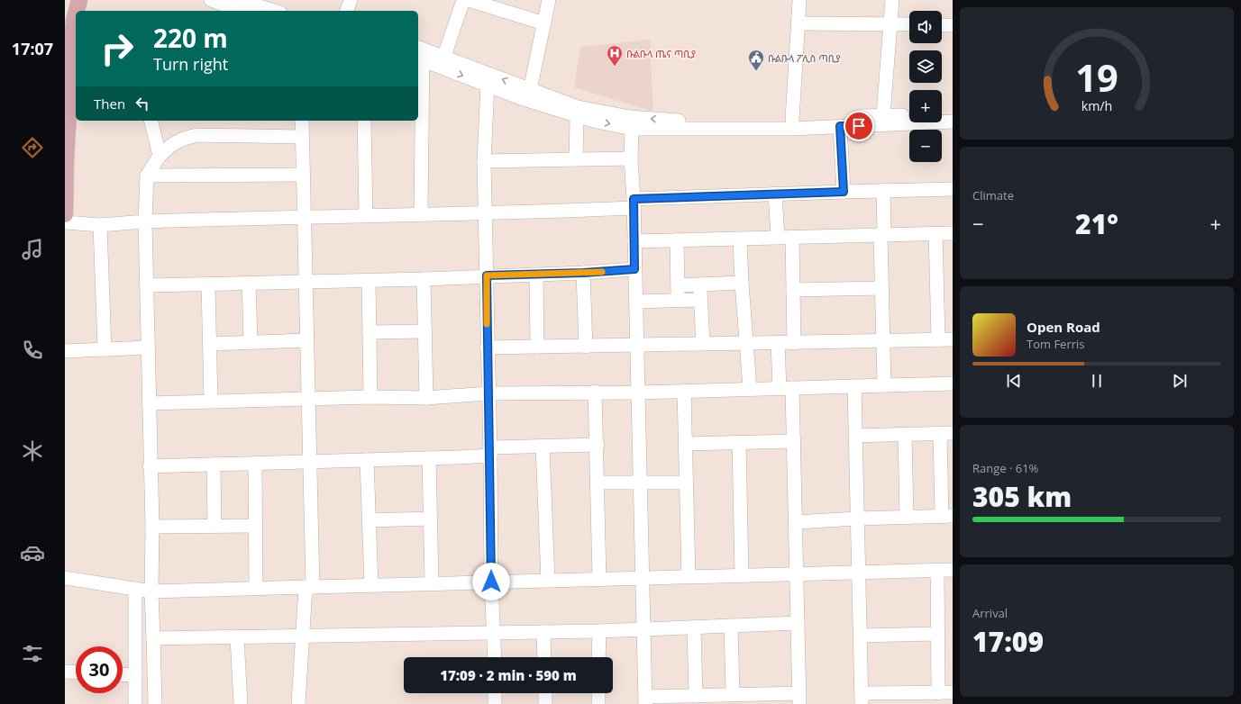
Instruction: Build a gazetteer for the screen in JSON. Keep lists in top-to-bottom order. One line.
{"places":{"hospital":["ቡልቡላ ጤና ጣቢያ"],"public building":["ቡልቡላ ፖሊስ ጣቢያ"]},"page":{"tabs":"17:07","map_buttons":["+","−"],"turn":["220 m","Turn right"],"then":"Then","tile":["Climate",["Range · 61%","305 km"],["Arrival","17:09"]],"heat":["−","21°","+"],"song":["Open Road","Tom Ferris"],"limit":"30","trip":"17:09 · 2 min · 590 m","gauge":["19","km/h"]}}
